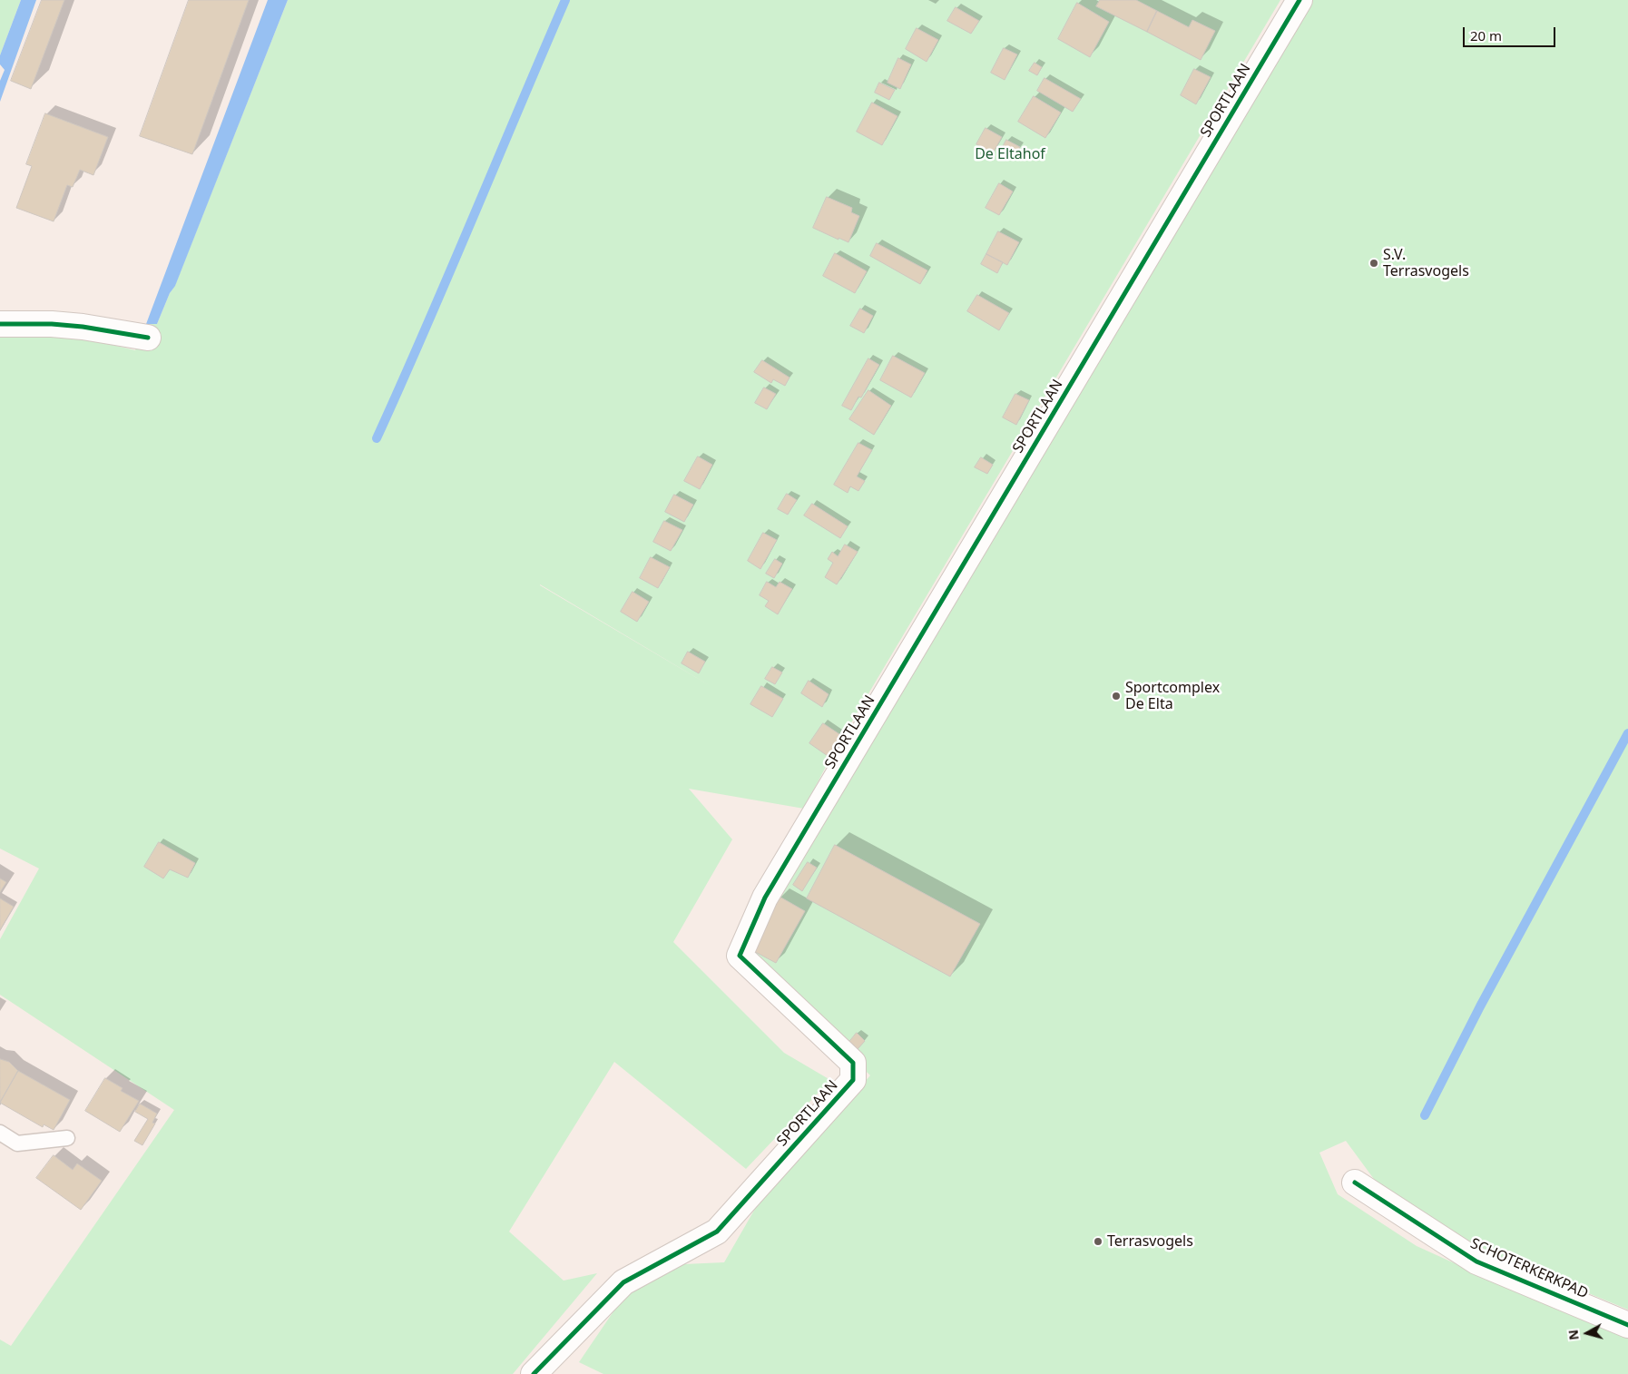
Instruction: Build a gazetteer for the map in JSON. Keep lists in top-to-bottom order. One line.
{"streets":{"street":["SPORTLAAN","SCHOTERKERKPAD"]},"parks":["De Eltahof"],"places":["S.V. Terrasvogels","Sportcomplex De Elta","Terrasvogels"],"scale_bar":"20 m","north":"left"}
